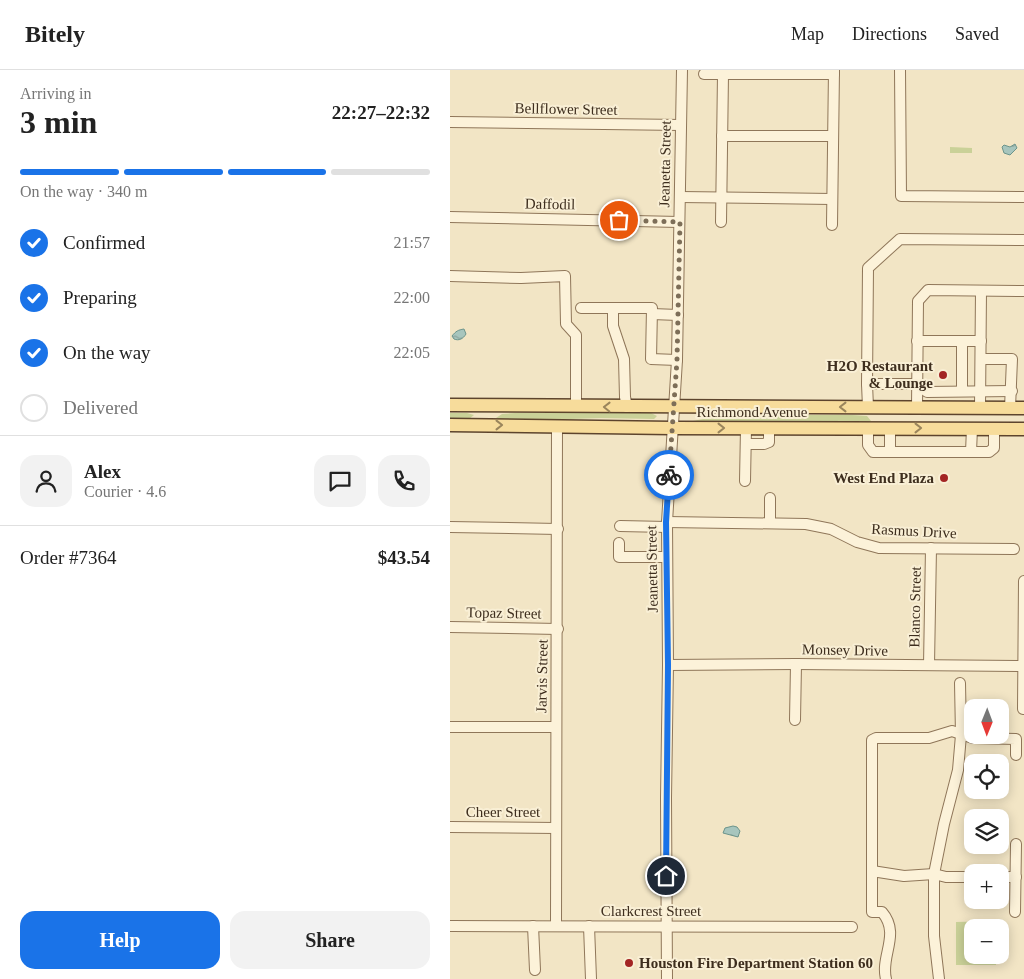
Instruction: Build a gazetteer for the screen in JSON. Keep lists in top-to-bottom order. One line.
{"streets":{"main road":["Richmond Avenue"],"street":["Bellflower Street","Jeanetta Street","Daffodil","Rasmus Drive","Blanco Street","Topaz Street","Monsey Drive","Jarvis Street","Cheer Street","Clarkcrest Street"]},"crossings":[["Bellflower Street","Jeanetta Street"],["Jeanetta Street","Daffodil"],["Jeanetta Street","Richmond Avenue"],["Jeanetta Street","Rasmus Drive"],["Jeanetta Street","Monsey Drive"],["Jeanetta Street","Clarkcrest Street"],["Richmond Avenue","Jarvis Street"],["Rasmus Drive","Blanco Street"],["Blanco Street","Monsey Drive"],["Topaz Street","Jarvis Street"],["Jarvis Street","Cheer Street"],["Jarvis Street","Clarkcrest Street"]],"places":["H2O Restaurant & Lounge","West End Plaza","Houston Fire Department Station 60"],"north":"bottom","page":{"header":"Bitely","nav":["Map","Directions","Saved"],"heading":["3 min","Arriving in","22:27–22:32"],"panel":["Alex","Courier · 4.6","Order #7364","$43.54"],"bar":"On the way · 340 m","list":[["Confirmed","21:57"],["Preparing","22:00"],["On the way","22:05"],"Delivered"],"map_buttons":["+","−"],"buttons":["Help","Share"]}}
